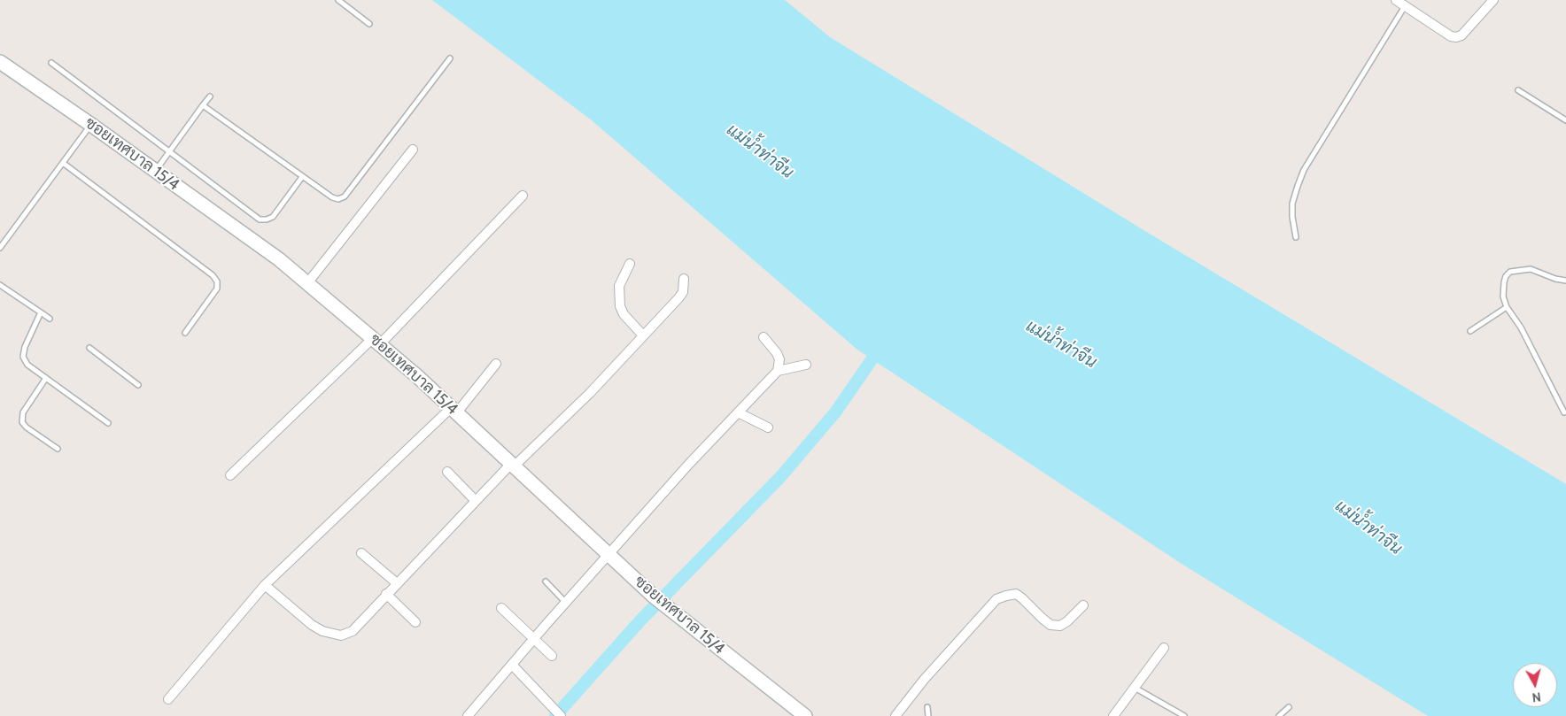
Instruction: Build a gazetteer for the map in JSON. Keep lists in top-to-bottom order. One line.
{"streets":{"street":["ซอยเทศบาล 15/4"]},"water":["แม่น้ำท่าจีน"],"north":"bottom"}
